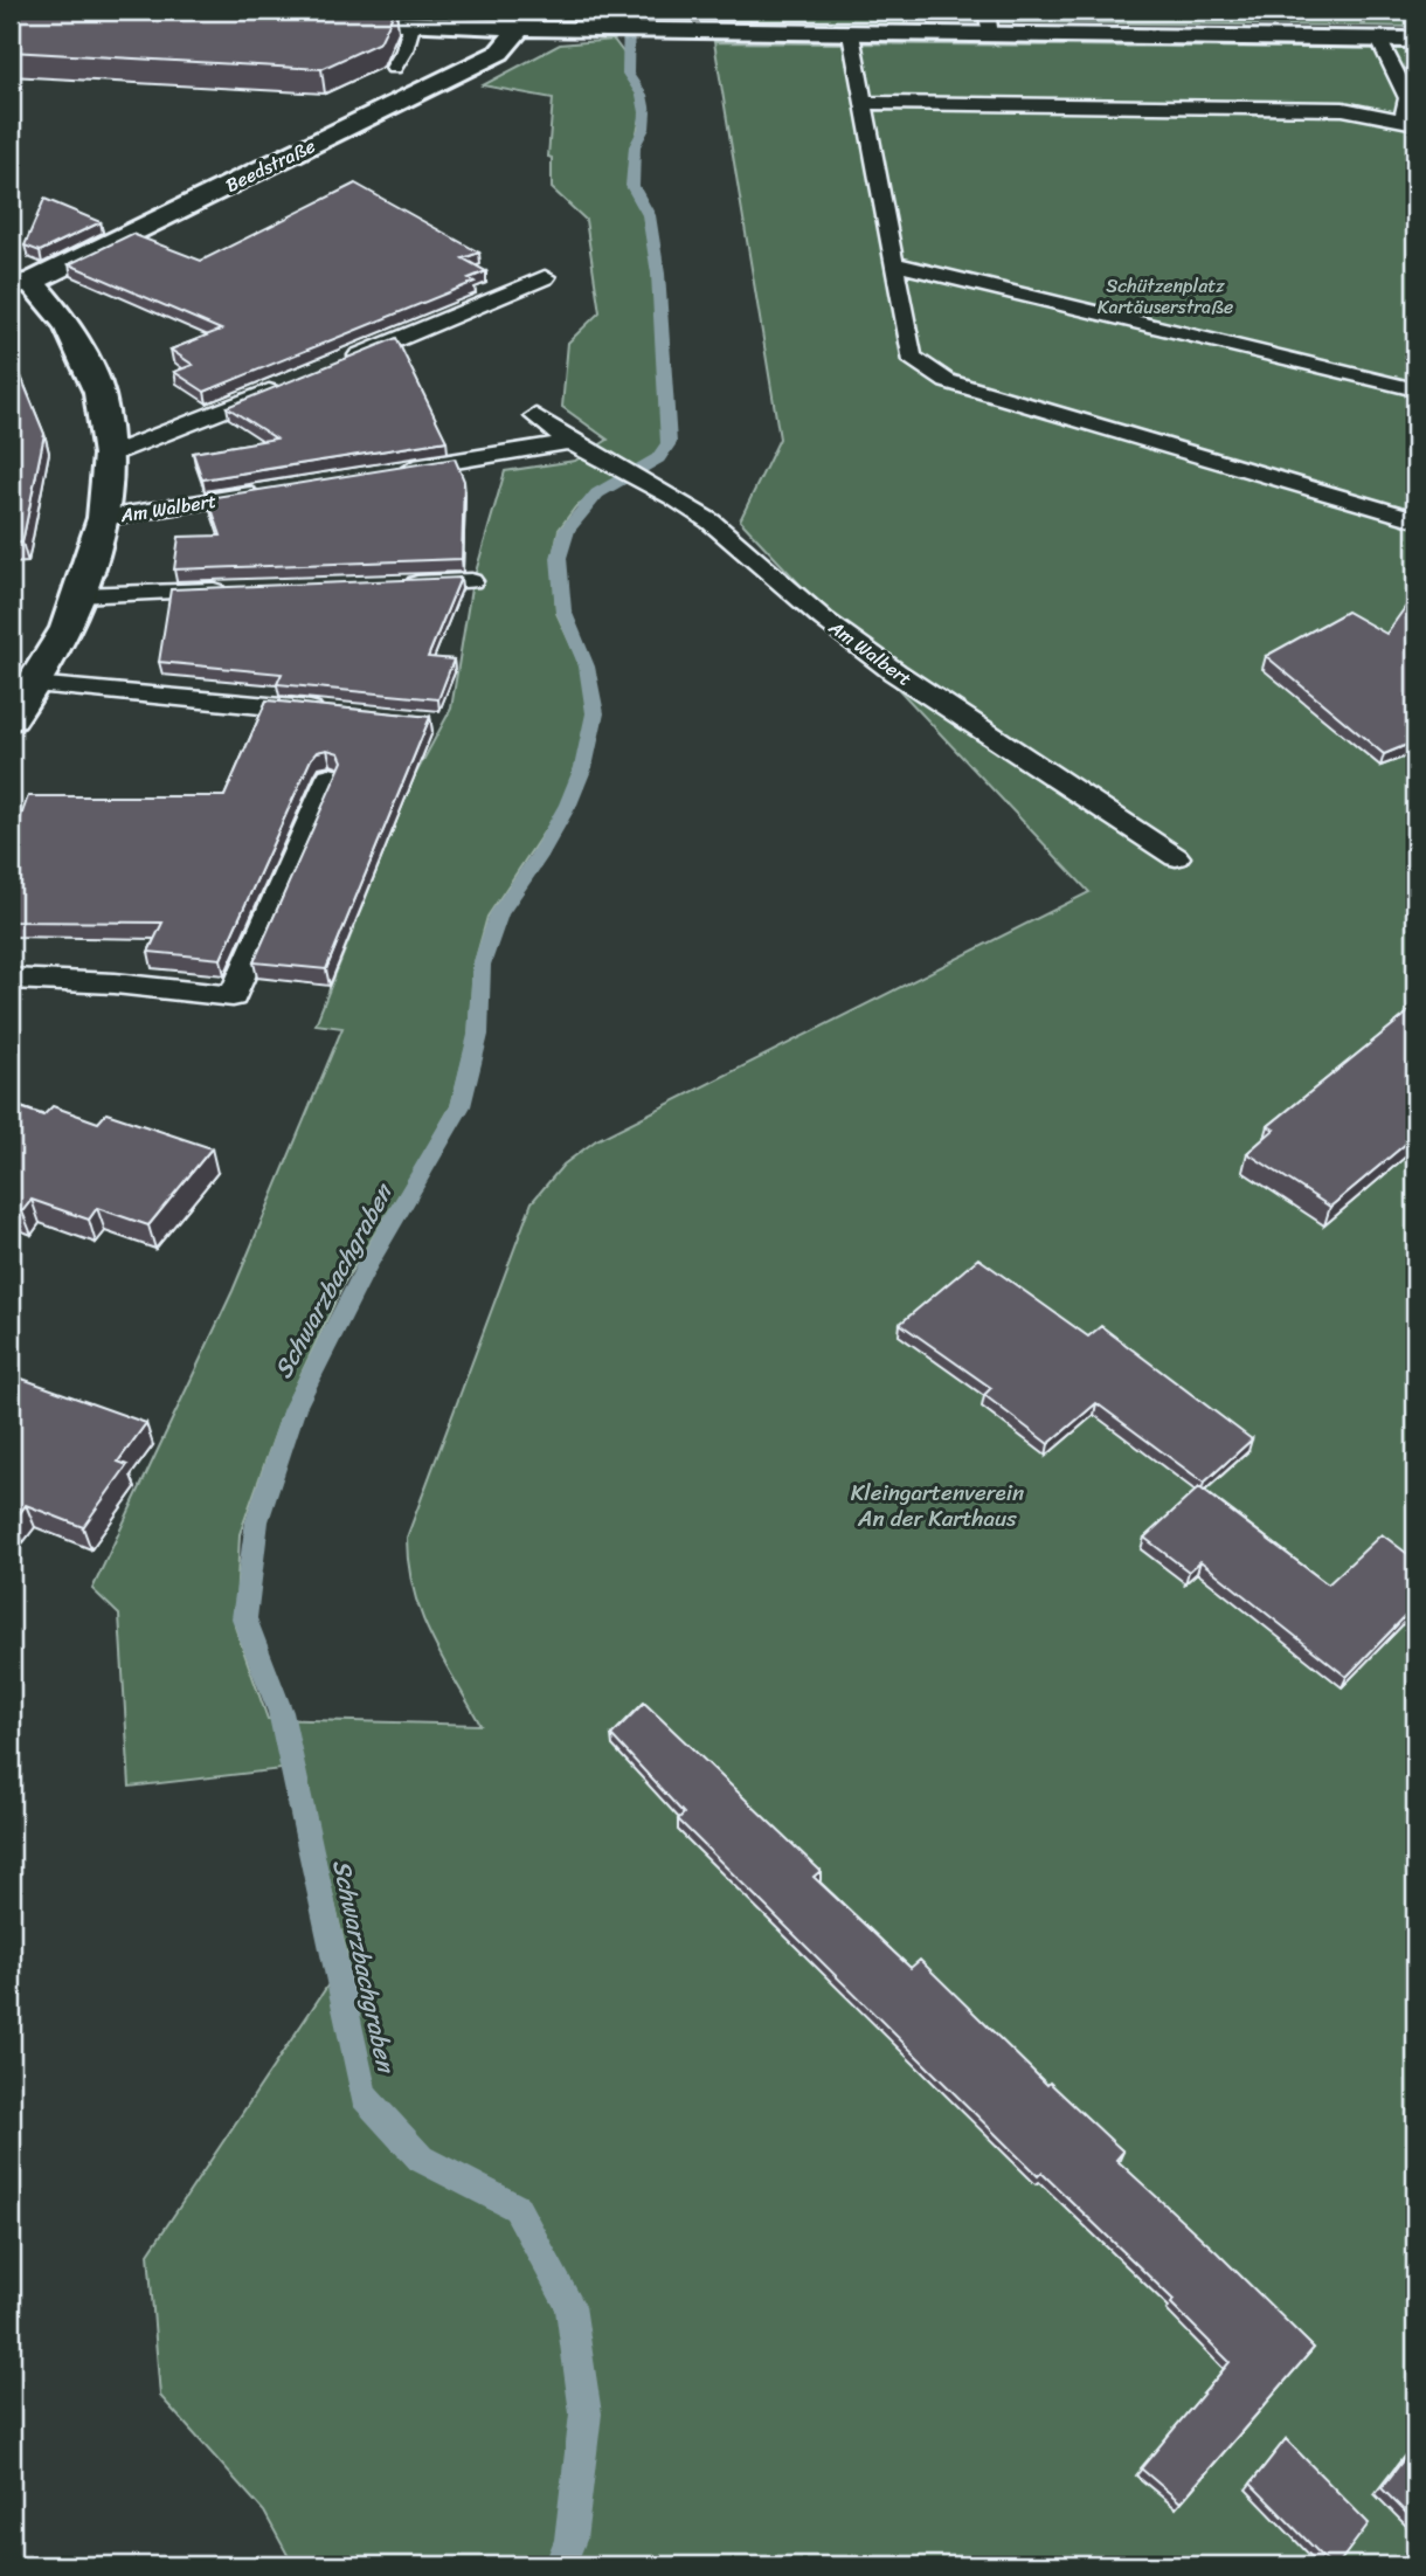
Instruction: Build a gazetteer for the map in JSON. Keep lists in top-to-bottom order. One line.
{"streets":{"street":["Beedstraße","Am Walbert"]},"crossings":[["Beedstraße","Am Walbert"]],"water":["Schwarzbachgraben"],"parks":["Schützenplatz Kartäuserstraße","Kleingartenverein An der Karthaus"]}
